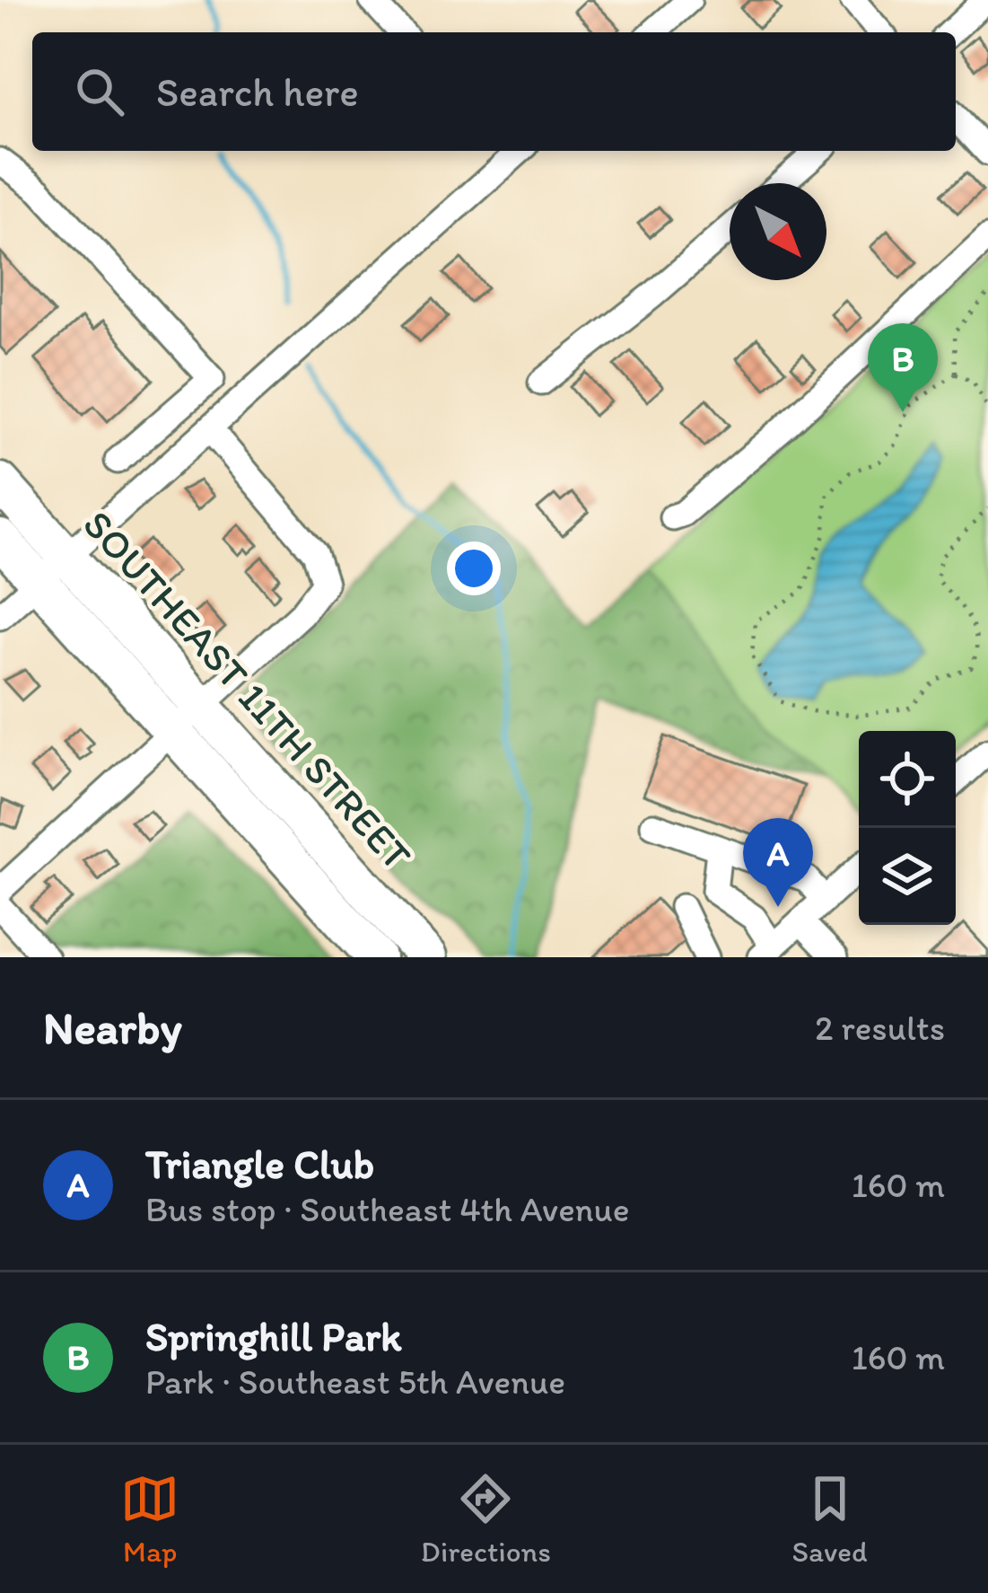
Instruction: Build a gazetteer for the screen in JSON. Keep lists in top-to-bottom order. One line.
{"streets":{"highway":["SOUTHEAST 11TH STREET"]},"north":"bottom right","page":{"search":"Search here","pins":["B","A"],"heading":["Nearby","2 results"],"list":[{"mark":"A","name":"Triangle Club","note":"Bus stop · Southeast 4th Avenue","value":"160 m"},{"mark":"B","name":"Springhill Park","note":"Park · Southeast 5th Avenue","value":"160 m"}],"nav":["Map","Directions","Saved"]}}
